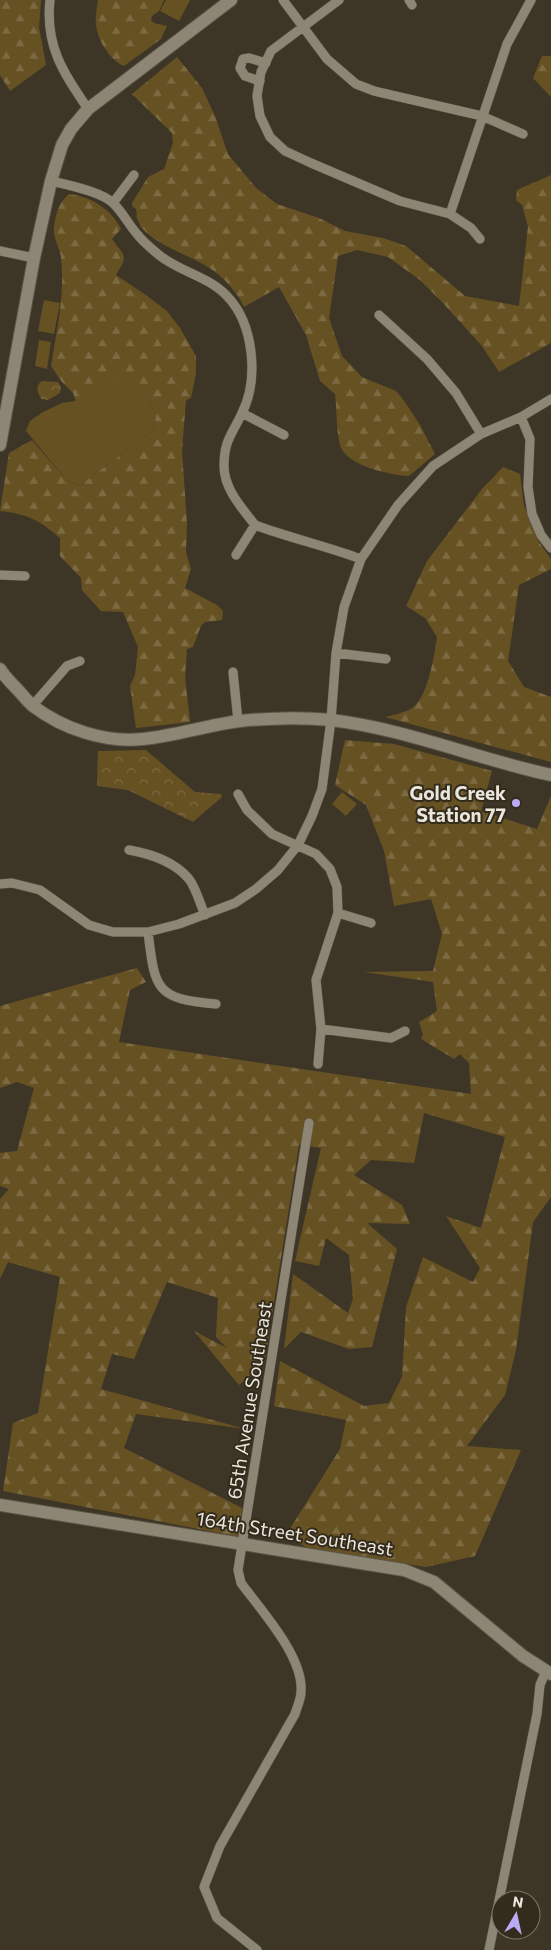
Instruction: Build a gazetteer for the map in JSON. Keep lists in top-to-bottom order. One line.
{"streets":{"street":["65th Avenue Southeast","164th Street Southeast"]},"crossings":[["65th Avenue Southeast","164th Street Southeast"]],"places":["Gold Creek Station 77"],"north":"top"}
